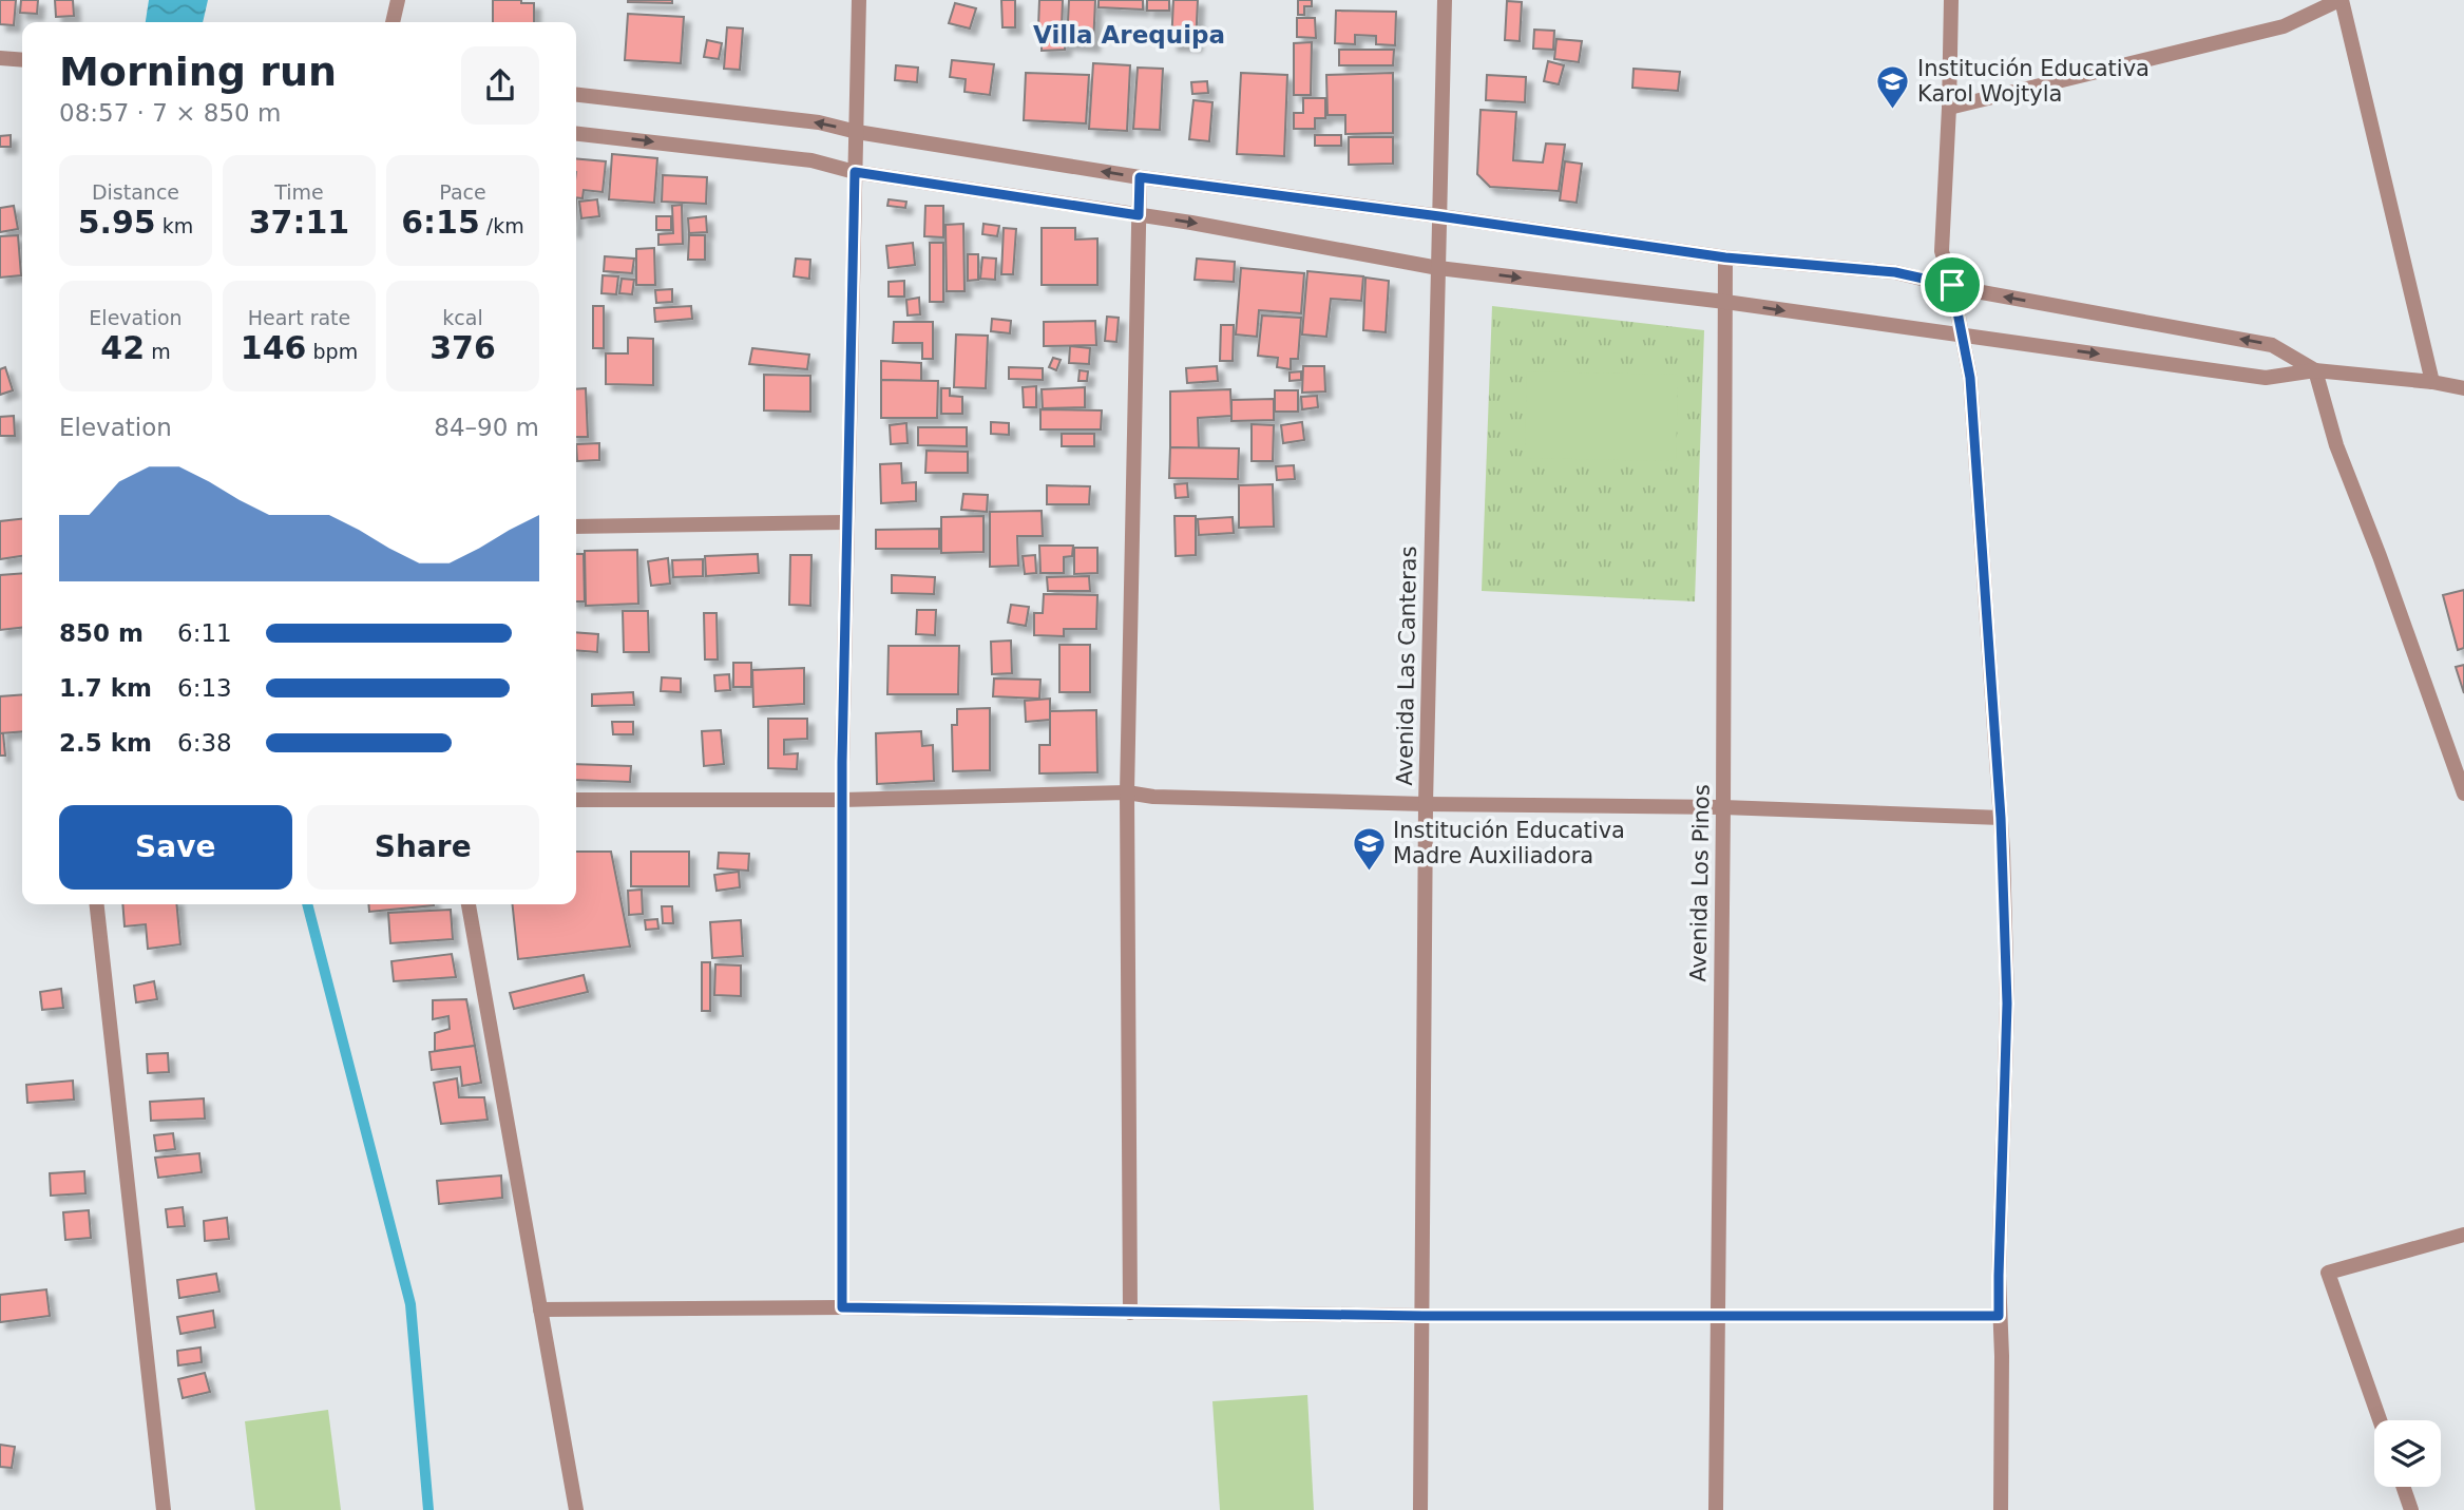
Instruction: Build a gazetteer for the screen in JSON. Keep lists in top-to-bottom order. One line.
{"streets":{"street":["Avenida Las Canteras","Avenida Los Pinos"]},"districts":["Villa Arequipa"],"places":{"school or university":["Institución Educativa Karol Wojtyla","Institución Educativa Madre Auxiliadora"]},"page":{"heading":["Morning run","08:57 · 7 × 850 m"],"stats":[["Distance","5.95 km"],["Time","37:11"],["Pace","6:15 /km"],["Elevation","42 m"],["Heart rate","146 bpm"],["kcal","376"]],"chart":["Elevation","84–90 m"],"list":[{"name":"850 m","note":"6:11"},{"name":"1.7 km","note":"6:13"},{"name":"2.5 km","note":"6:38"}],"buttons":["Save","Share"]}}
